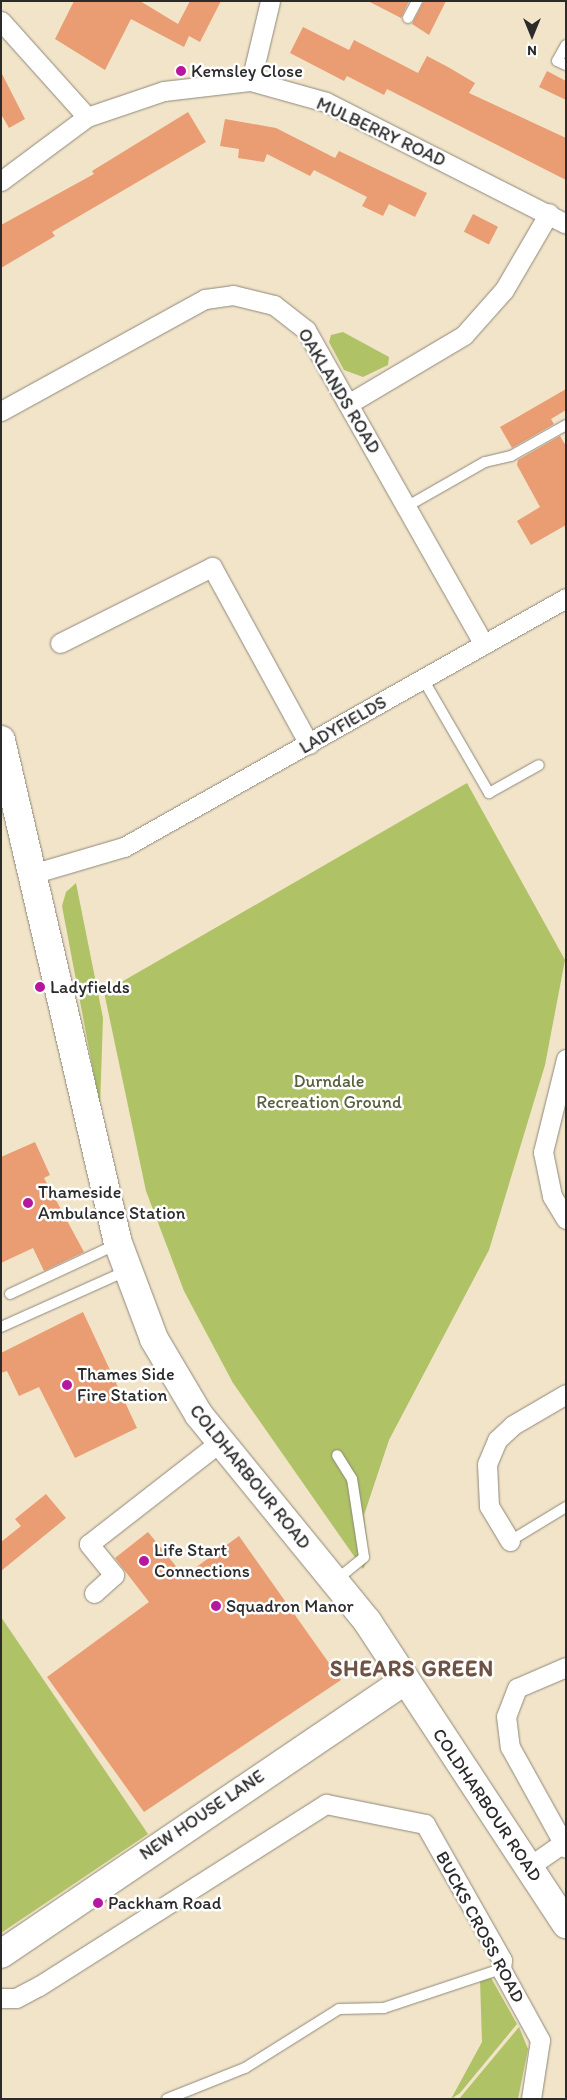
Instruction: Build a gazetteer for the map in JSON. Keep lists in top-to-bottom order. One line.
{"streets":{"street":["MULBERRY ROAD","OAKLANDS ROAD","LADYFIELDS","COLDHARBOUR ROAD","NEW HOUSE LANE","BUCKS CROSS ROAD"]},"crossings":[["OAKLANDS ROAD","LADYFIELDS"],["LADYFIELDS","COLDHARBOUR ROAD"],["COLDHARBOUR ROAD","NEW HOUSE LANE"]],"districts":["SHEARS GREEN"],"parks":["Durndale Recreation Ground"],"places":["Kemsley Close","Ladyfields","Thameside Ambulance Station","Thames Side Fire Station","Life Start Connections","Squadron Manor","Packham Road"],"north":"bottom"}
